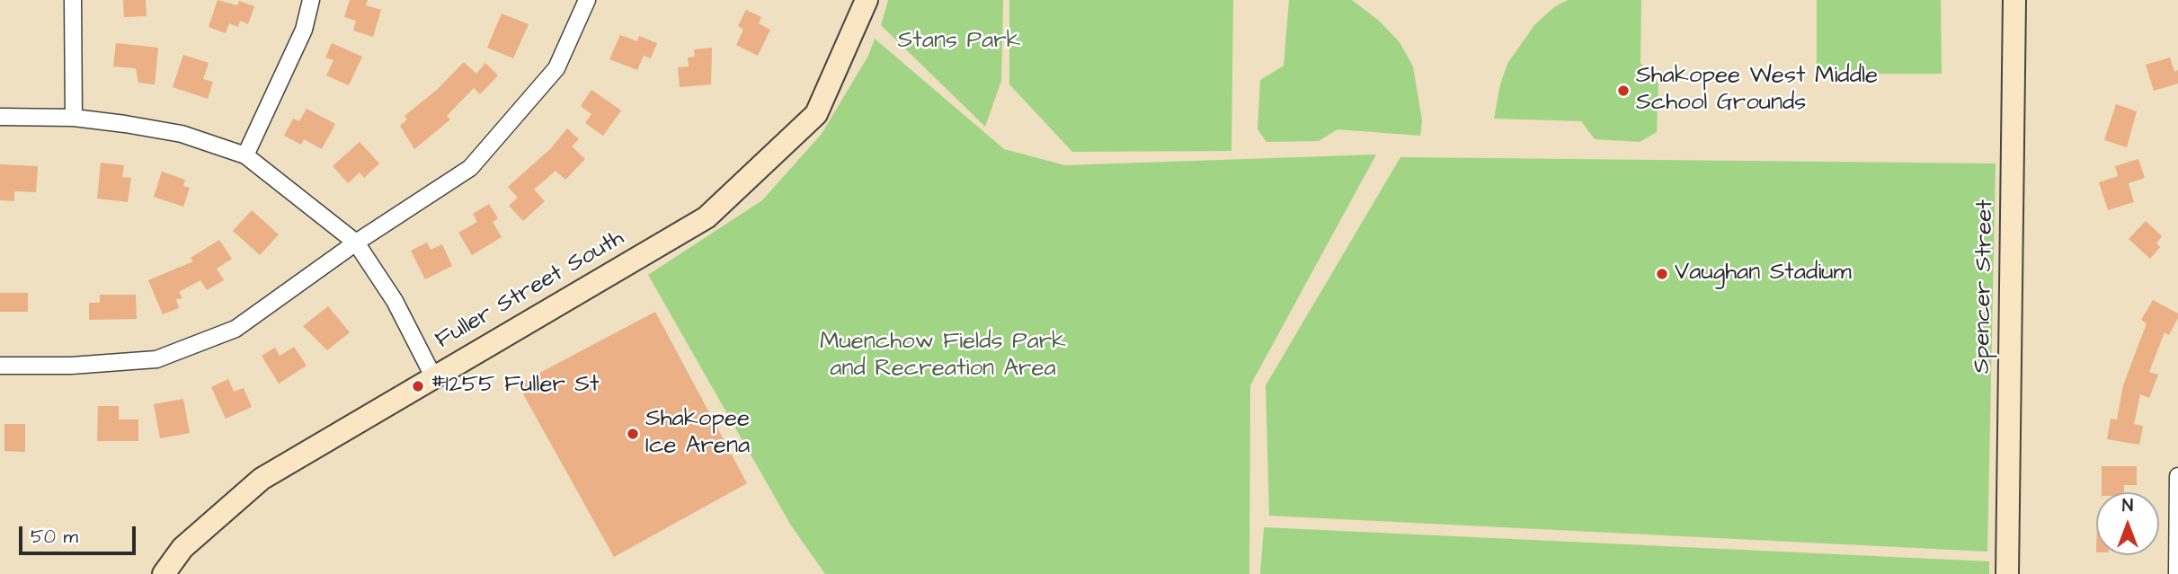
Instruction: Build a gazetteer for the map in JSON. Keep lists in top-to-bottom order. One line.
{"streets":{"street":["Spencer Street","Fuller Street South"]},"parks":["Stans Park","Muenchow Fields Park and Recreation Area"],"places":["Shakopee West Middle School Grounds","Vaughan Stadium","#1255 Fuller St","Shakopee Ice Arena"],"scale_bar":"50 m","north":"top"}
